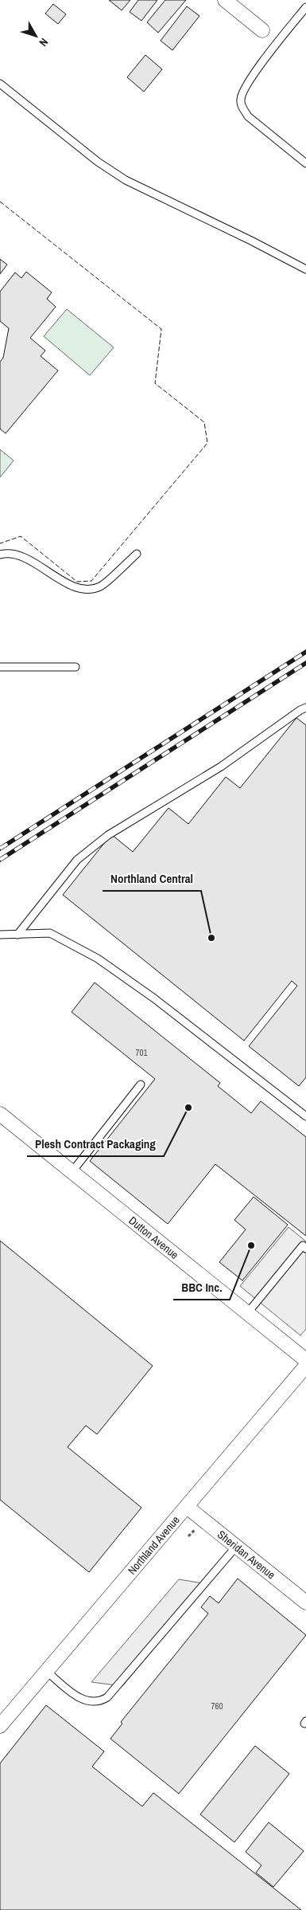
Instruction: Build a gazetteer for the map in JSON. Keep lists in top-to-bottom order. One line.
{"streets":{"street":["Dutton Avenue","Northland Avenue","Sheridan Avenue"]},"crossings":[["Northland Avenue","Sheridan Avenue"]],"places":["Northland Central","Plesh Contract Packaging","BBC Inc."],"house_numbers":["701","760"],"north":"bottom right"}
